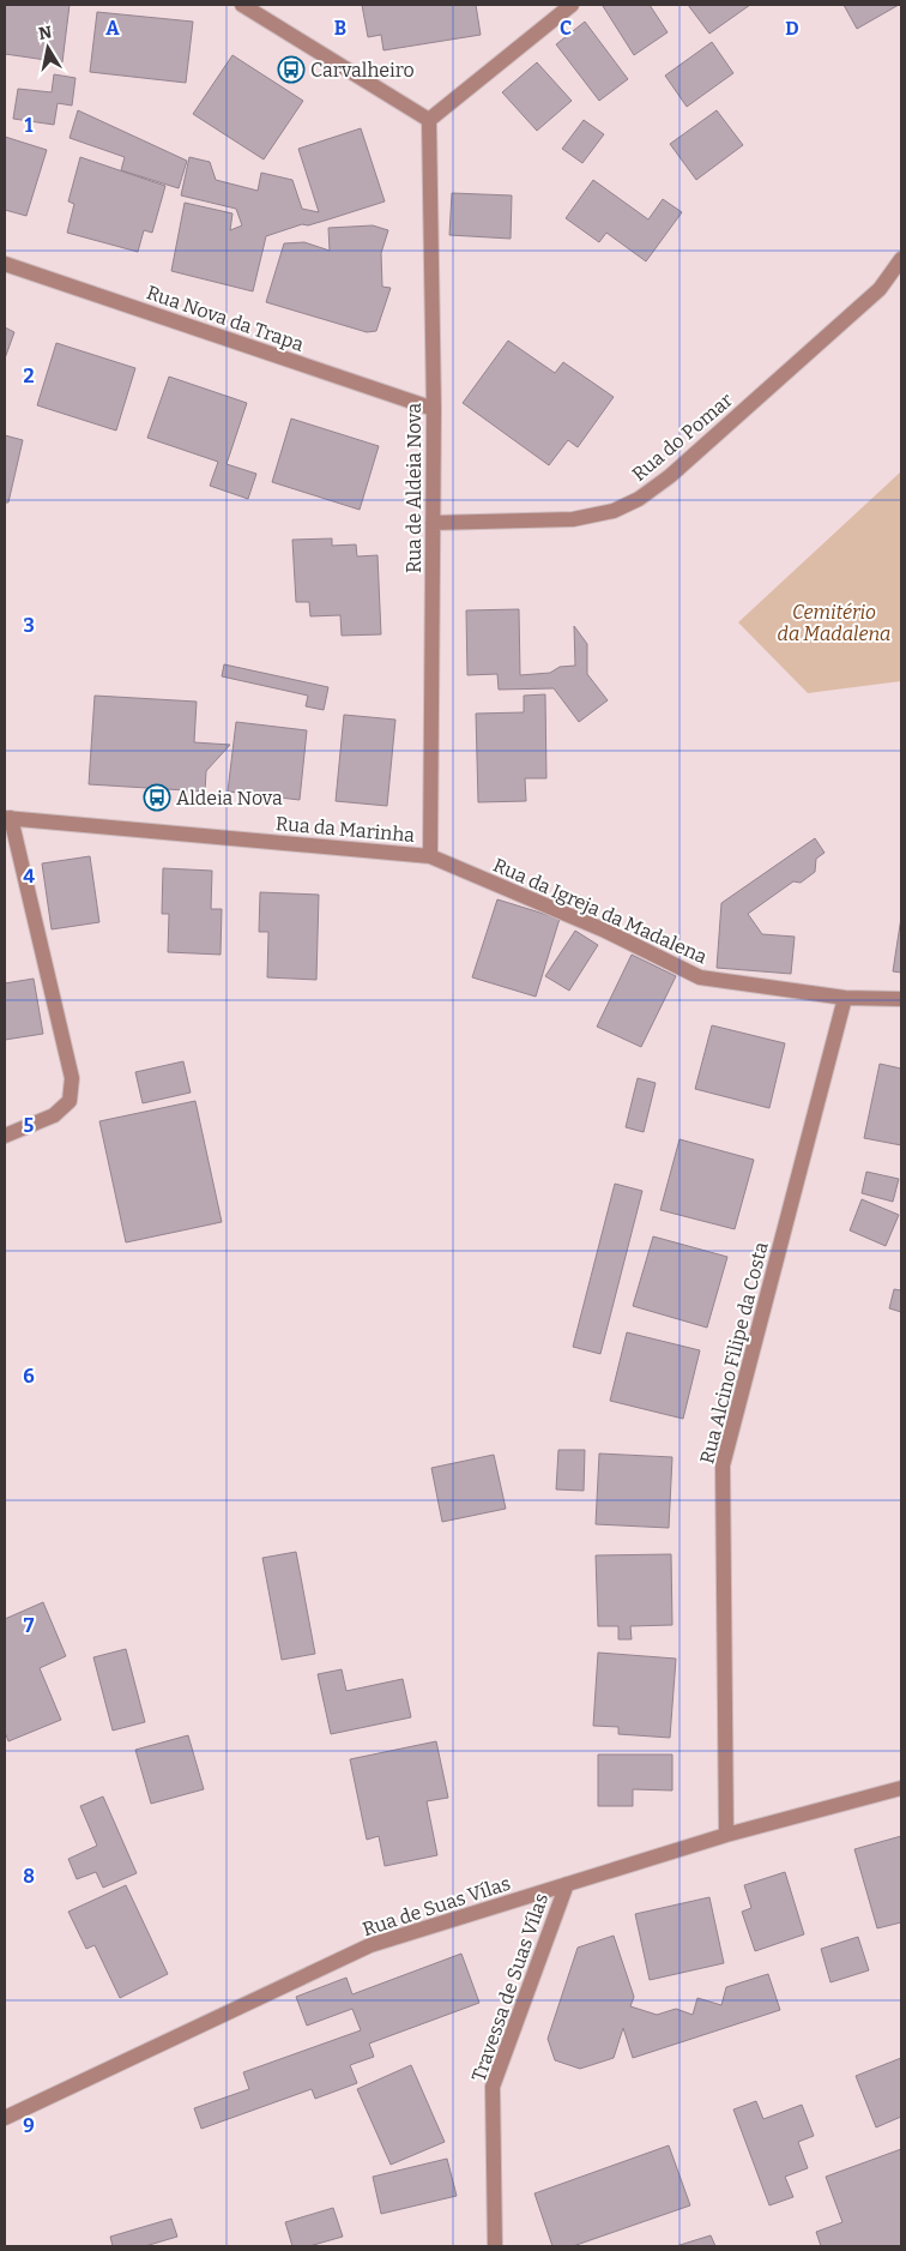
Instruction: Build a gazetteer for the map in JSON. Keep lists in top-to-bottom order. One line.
{"streets":{"street":["Rua Nova da Trapa","Rua do Pomar","Rua de Aldeia Nova","Rua da Marinha","Rua da Igreja da Madalena","Rua Alcino Filipe da Costa","Rua de Suas Vílas","Travessa de Suas Vílas"]},"crossings":[["Rua Nova da Trapa","Rua de Aldeia Nova"],["Rua do Pomar","Rua de Aldeia Nova"],["Rua de Aldeia Nova","Rua da Marinha"],["Rua de Aldeia Nova","Rua da Igreja da Madalena"],["Rua da Marinha","Rua da Igreja da Madalena"],["Rua da Igreja da Madalena","Rua Alcino Filipe da Costa"],["Rua Alcino Filipe da Costa","Rua de Suas Vílas"],["Rua de Suas Vílas","Travessa de Suas Vílas"]],"parks":["Cemitério da Madalena"],"places":{"bus stop":["Carvalheiro","Aldeia Nova"]},"north":"top","grid":{"columns":["A","B","C","D"],"rows":["1","2","3","4","5","6","7","8","9"]}}
